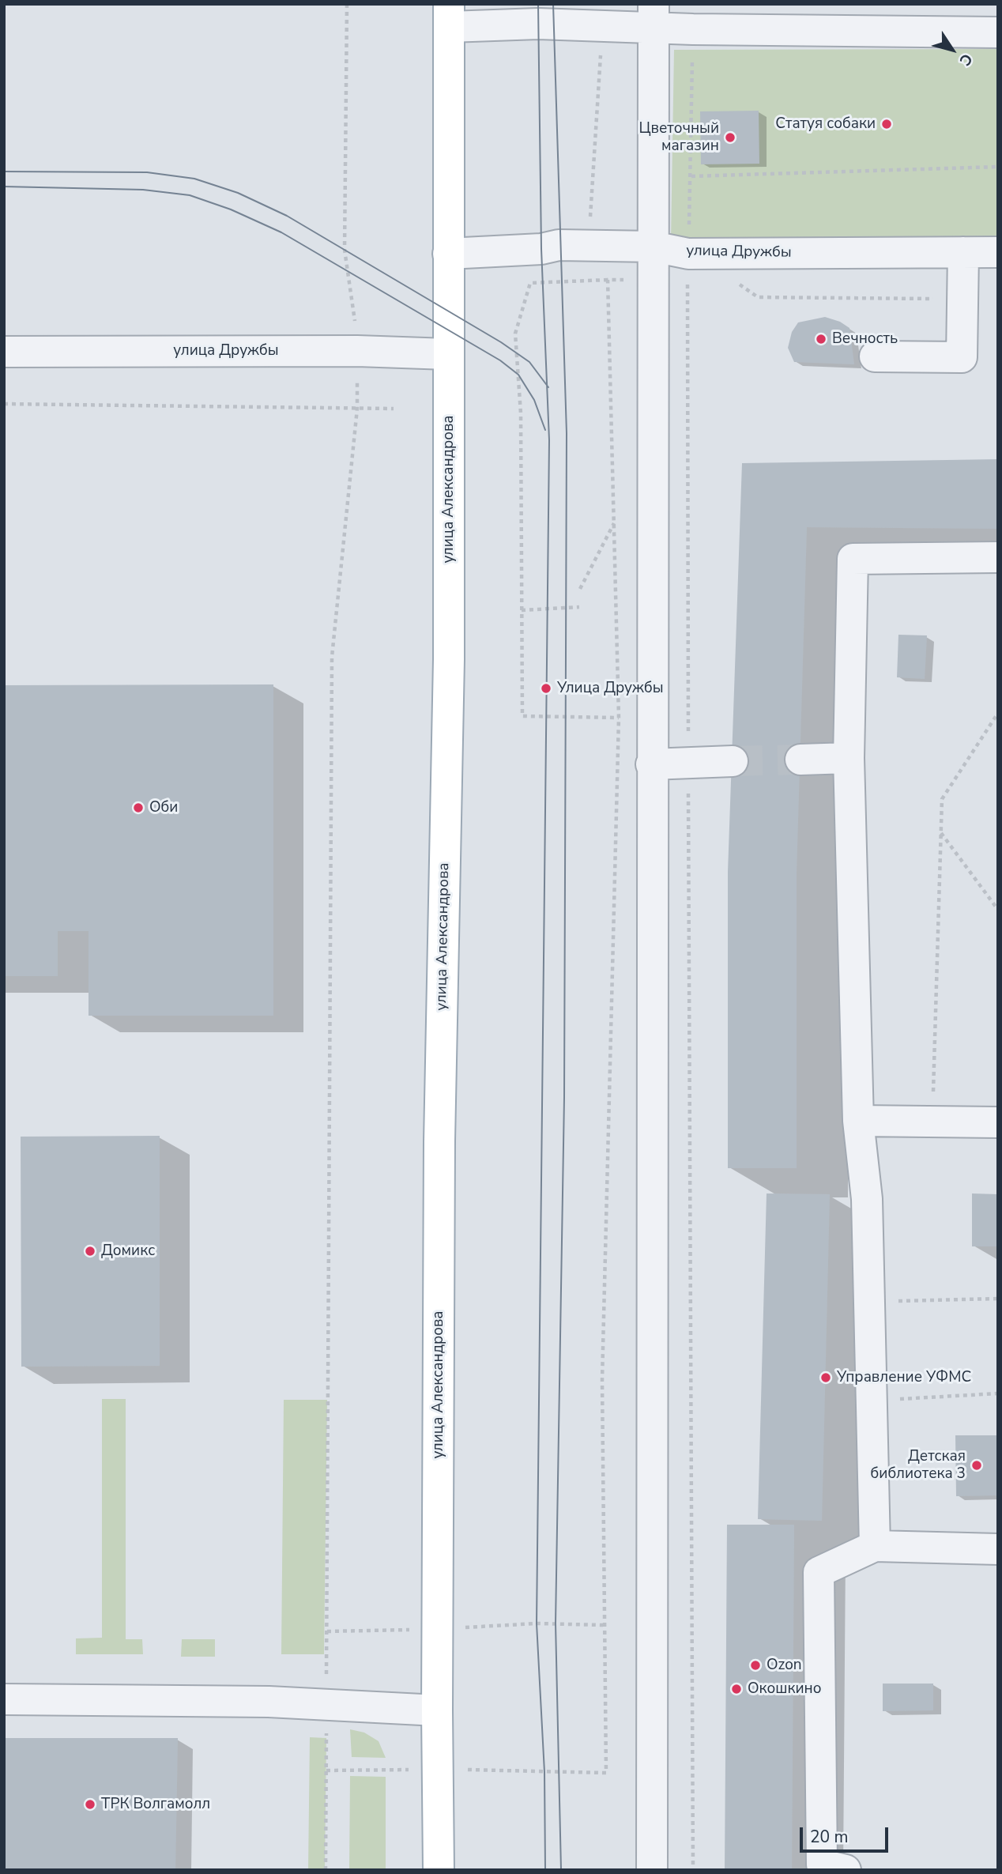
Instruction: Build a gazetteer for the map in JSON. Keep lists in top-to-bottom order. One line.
{"streets":{"main road":["улица Александрова"],"street":["улица Дружбы"]},"crossings":[["улица Дружбы","улица Александрова"]],"places":["Статуя собаки","Цветочный магазин","Вечность","Улица Дружбы","Оби","Домикс","Управление УФМС","Детская библиотека 3","Ozon","Окошкино","ТРК Волгамолл"],"scale_bar":"20 m","north":"bottom right"}
